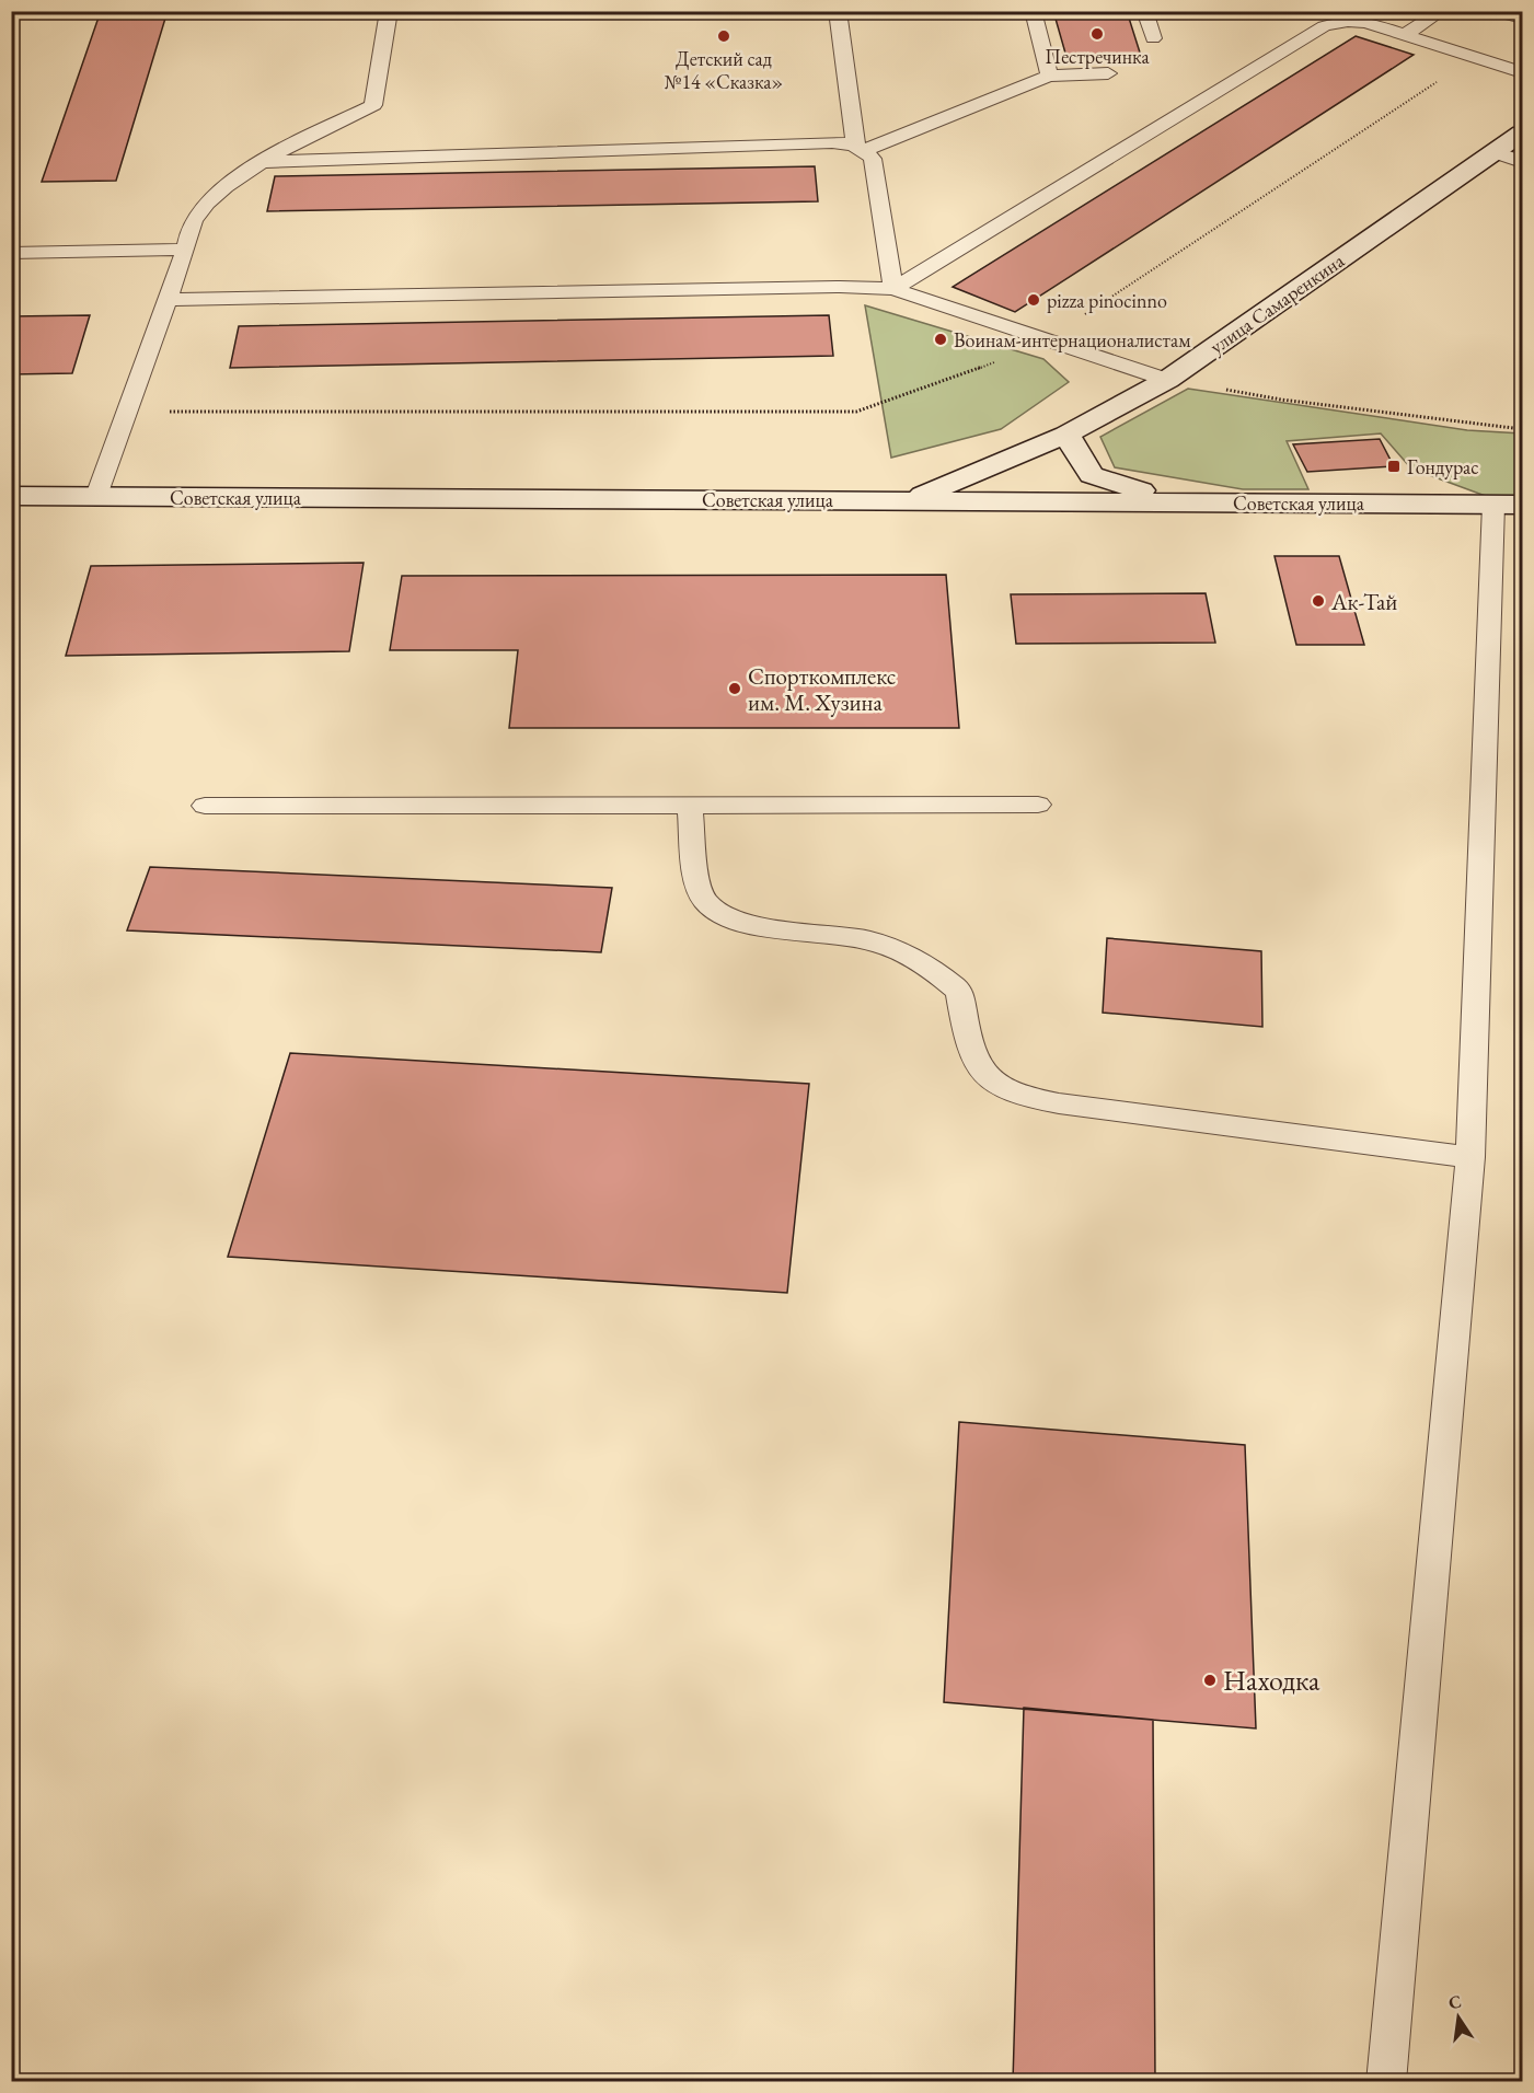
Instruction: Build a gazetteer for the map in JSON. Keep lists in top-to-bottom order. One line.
{"streets":{"main road":["улица Самаренкина","Советская улица"]},"crossings":[["улица Самаренкина","Советская улица"]],"places":{"other":["Пестречинка","Детский сад №14 «Сказка»","pizza pinocinno","Воинам-интернационалистам","Ак-Тай","Спорткомплекс им. М. Хузина","Находка"],"transit":["Гондурас"]},"north":"top"}
